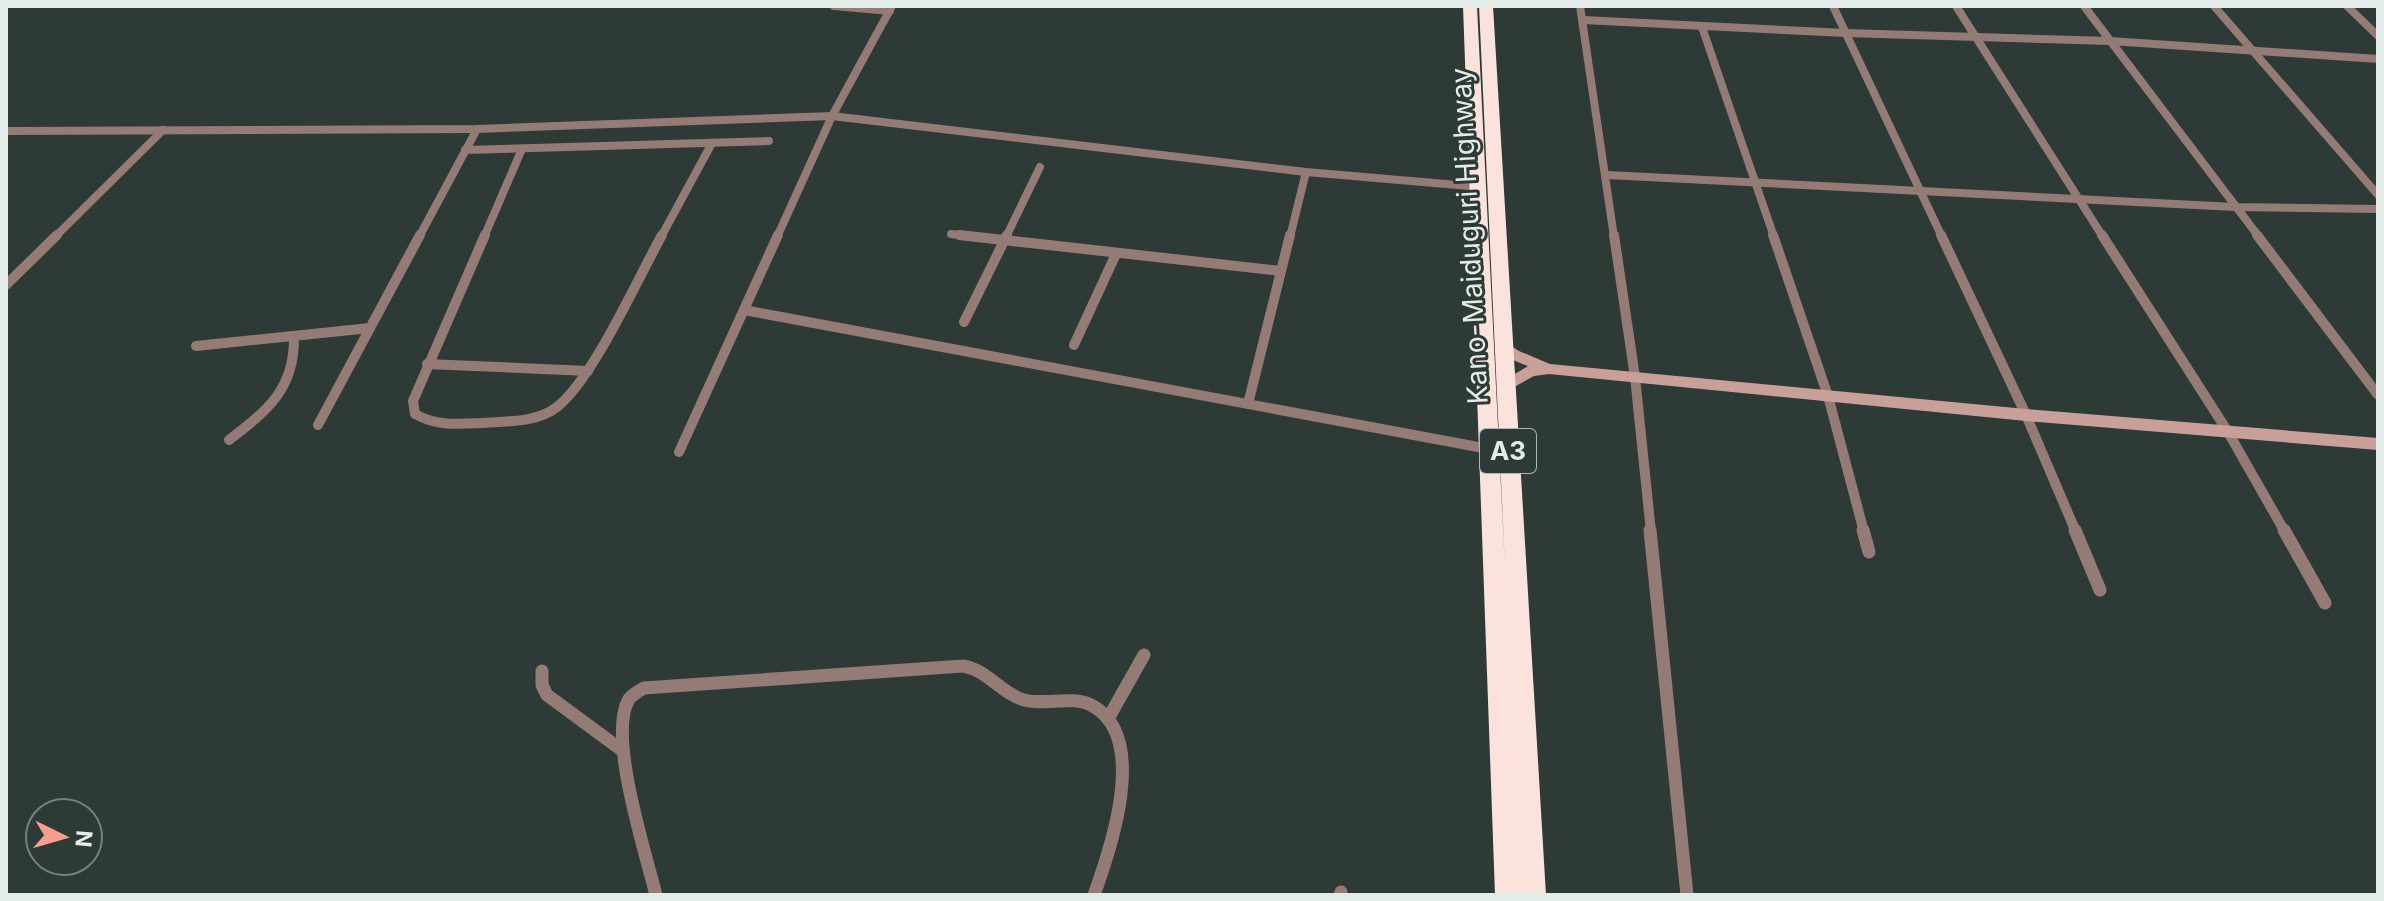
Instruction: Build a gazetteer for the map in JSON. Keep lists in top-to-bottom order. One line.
{"streets":{"highway":["Kano-Maiduguri Highway","A3"]},"north":"right"}
